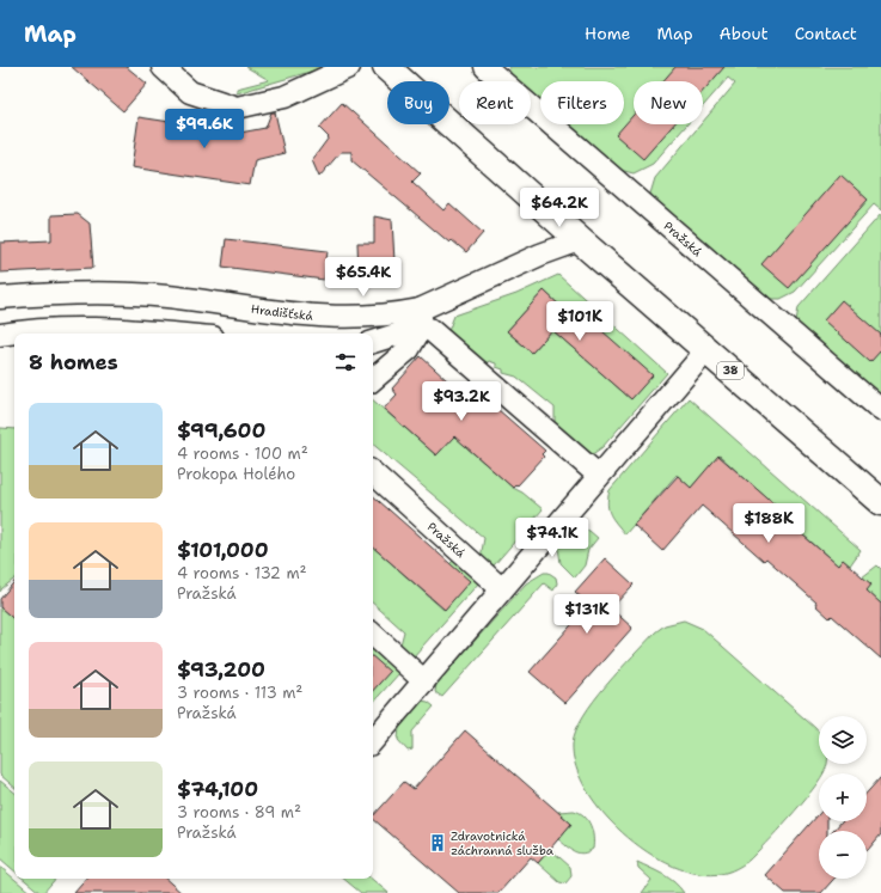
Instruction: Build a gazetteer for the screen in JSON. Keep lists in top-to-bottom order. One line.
{"streets":{"main road":["38"],"street":["Pražská","Hradišťská"]},"crossings":[["Hradišťská","38"]],"places":{"building":["Zdravotnická záchranná služba"]},"page":{"header":"Map","nav":["Home","Map","About","Contact"],"chip":["Buy","Rent","Filters","New"],"price":["$99.6K","$64.2K","$65.4K","$101K","$93.2K","$188K","$74.1K","$131K"],"heading":"8 homes","list":[{"name":"$99,600","note":"4 rooms · 100 m² · Prokopa Holého"},{"name":"$101,000","note":"4 rooms · 132 m² · Pražská"},{"name":"$93,200","note":"3 rooms · 113 m² · Pražská"},{"name":"$74,100","note":"3 rooms · 89 m² · Pražská"}],"map_buttons":["+","−"]}}
